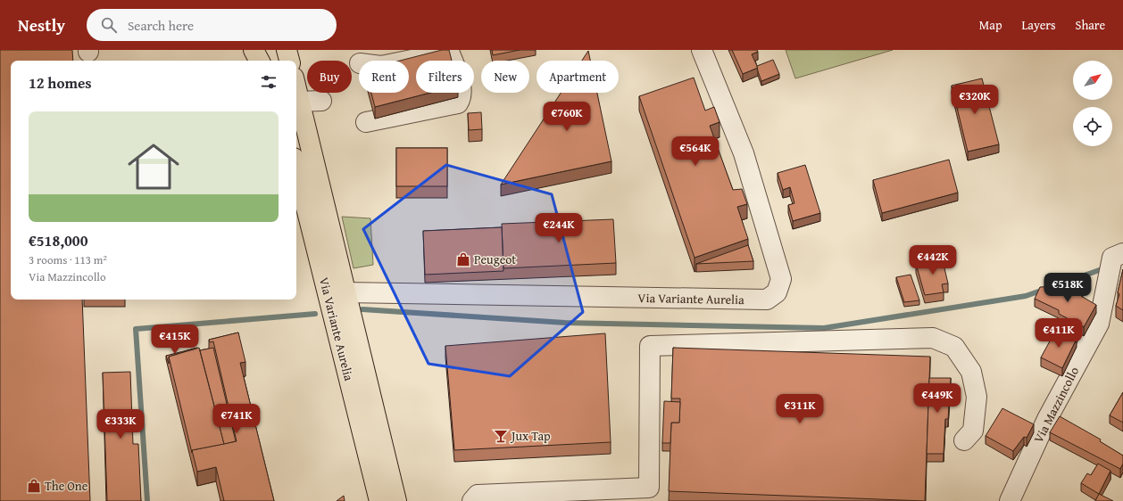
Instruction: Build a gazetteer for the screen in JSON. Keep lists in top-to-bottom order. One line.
{"streets":{"main road":["Via Variante Aurelia"],"street":["Via Mazzincollo"]},"places":{"shop":["Peugeot","The One"],"bar":["Jux Tap"]},"north":"top right","page":{"header":"Nestly","search":"Search here","nav":["Map","Layers","Share"],"chip":["Buy","Rent","Filters","New","Apartment"],"heading":"12 homes","price":["€320K","€760K","€564K","€244K","€442K","€518K","€411K","€415K","€449K","€311K","€741K","€333K"],"list":[{"name":"€518,000","note":"3 rooms · 113 m² · Via Mazzincollo"}]}}
